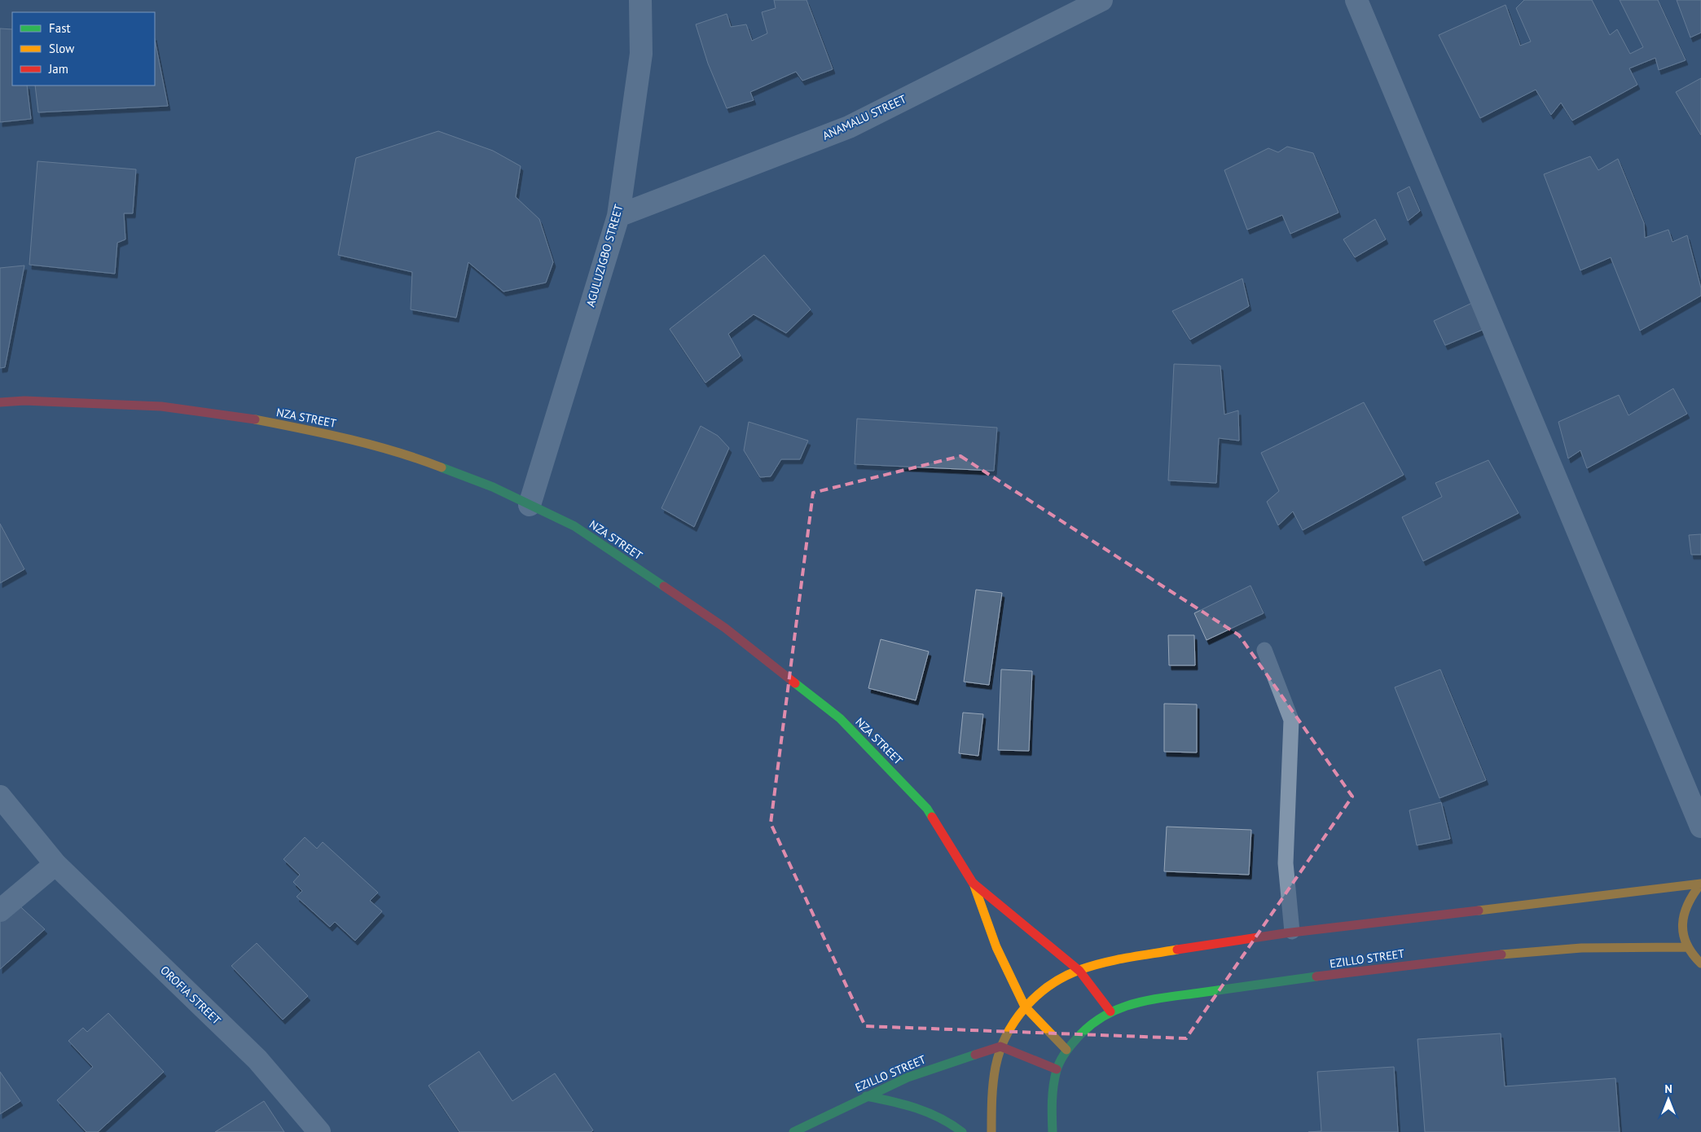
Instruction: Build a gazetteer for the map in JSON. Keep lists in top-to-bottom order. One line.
{"streets":{"street":["ANAMALU STREET","AGULUZIGBO STREET","NZA STREET","EZILLO STREET","OROFIA STREET"]},"crossings":[["ANAMALU STREET","AGULUZIGBO STREET"],["AGULUZIGBO STREET","NZA STREET"],["NZA STREET","EZILLO STREET"]],"legend":["Fast","Slow","Jam"],"north":"top"}
